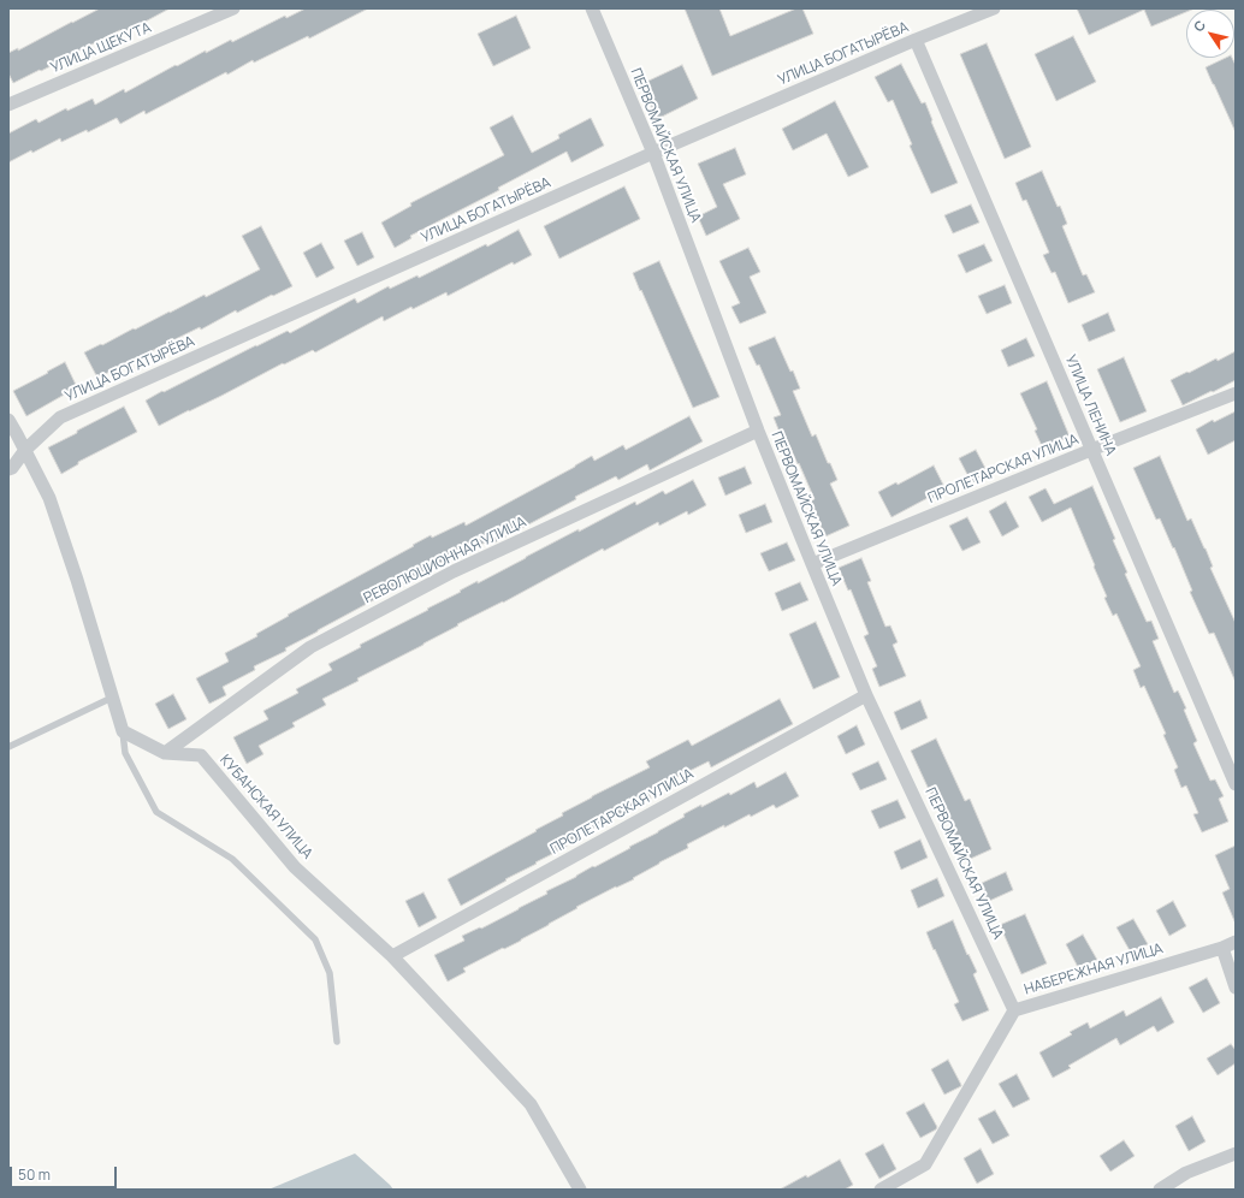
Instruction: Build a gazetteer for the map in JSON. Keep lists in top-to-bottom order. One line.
{"streets":{"street":["УЛИЦА ЩЕКУТА","УЛИЦА БОГАТЫРЁВА","ПЕРВОМАЙСКАЯ УЛИЦА","УЛИЦА ЛЕНИНА","ПРОЛЕТАРСКАЯ УЛИЦА","РЕВОЛЮЦИОННАЯ УЛИЦА","КУБАНСКАЯ УЛИЦА","НАБЕРЕЖНАЯ УЛИЦА"]},"crossings":[["УЛИЦА БОГАТЫРЁВА","ПЕРВОМАЙСКАЯ УЛИЦА"],["УЛИЦА БОГАТЫРЁВА","УЛИЦА ЛЕНИНА"],["ПЕРВОМАЙСКАЯ УЛИЦА","ПРОЛЕТАРСКАЯ УЛИЦА"],["ПЕРВОМАЙСКАЯ УЛИЦА","РЕВОЛЮЦИОННАЯ УЛИЦА"],["ПЕРВОМАЙСКАЯ УЛИЦА","НАБЕРЕЖНАЯ УЛИЦА"],["УЛИЦА ЛЕНИНА","ПРОЛЕТАРСКАЯ УЛИЦА"],["ПРОЛЕТАРСКАЯ УЛИЦА","КУБАНСКАЯ УЛИЦА"],["РЕВОЛЮЦИОННАЯ УЛИЦА","КУБАНСКАЯ УЛИЦА"]],"scale_bar":"50 m","north":"top left"}
